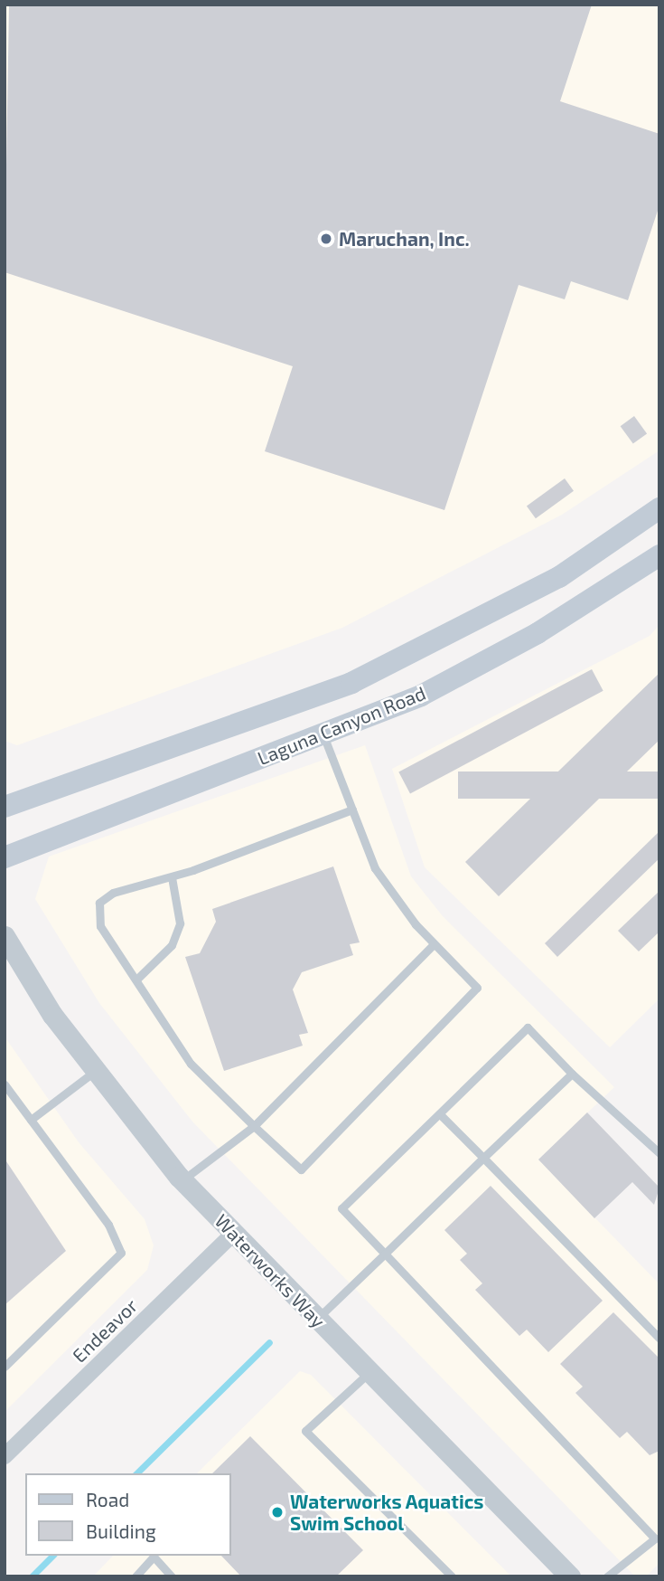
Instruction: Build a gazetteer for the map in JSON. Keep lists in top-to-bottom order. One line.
{"streets":{"main road":["Laguna Canyon Road"],"street":["Waterworks Way","Endeavor"]},"crossings":[["Waterworks Way","Endeavor"]],"places":["Maruchan, Inc.","Waterworks Aquatics Swim School"],"legend":["Road","Building"]}
